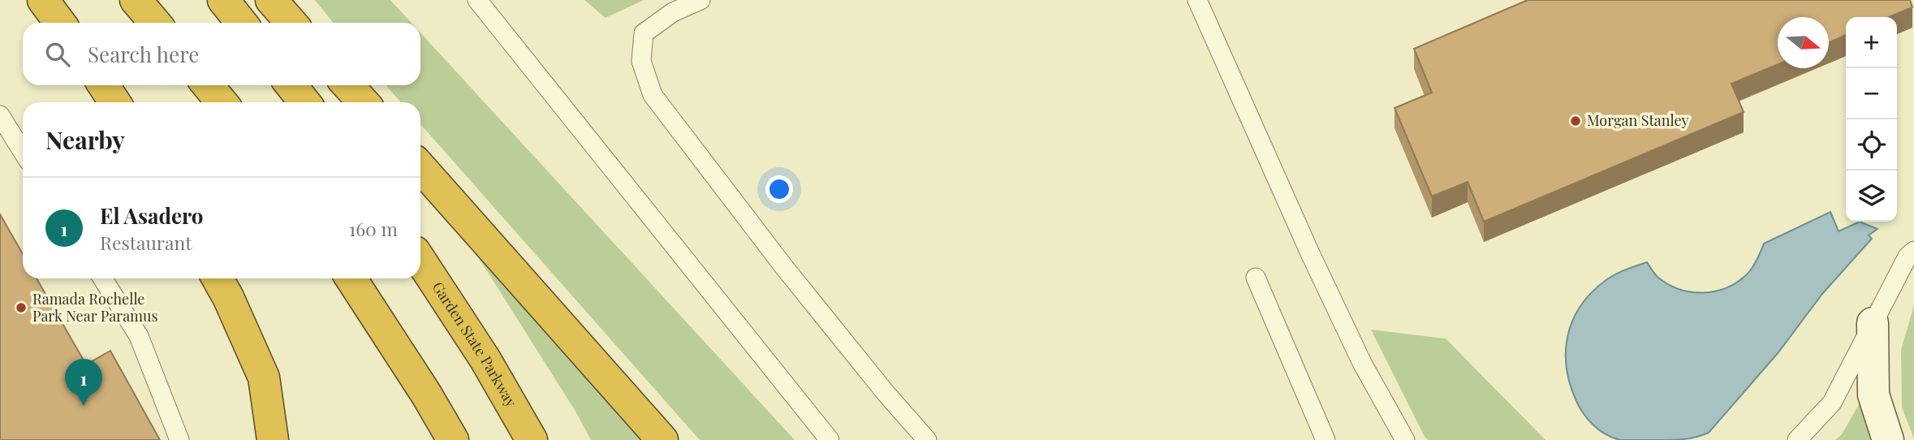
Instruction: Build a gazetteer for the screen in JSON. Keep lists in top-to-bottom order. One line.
{"streets":{"highway":["Garden State Parkway"]},"places":["Morgan Stanley","Ramada Rochelle Park Near Paramus"],"north":"right","page":{"map_buttons":["+","−"],"search":"Search here","heading":"Nearby","list":[{"mark":"1","name":"El Asadero","note":"Restaurant","value":"160 m"}],"pins":"1"}}
